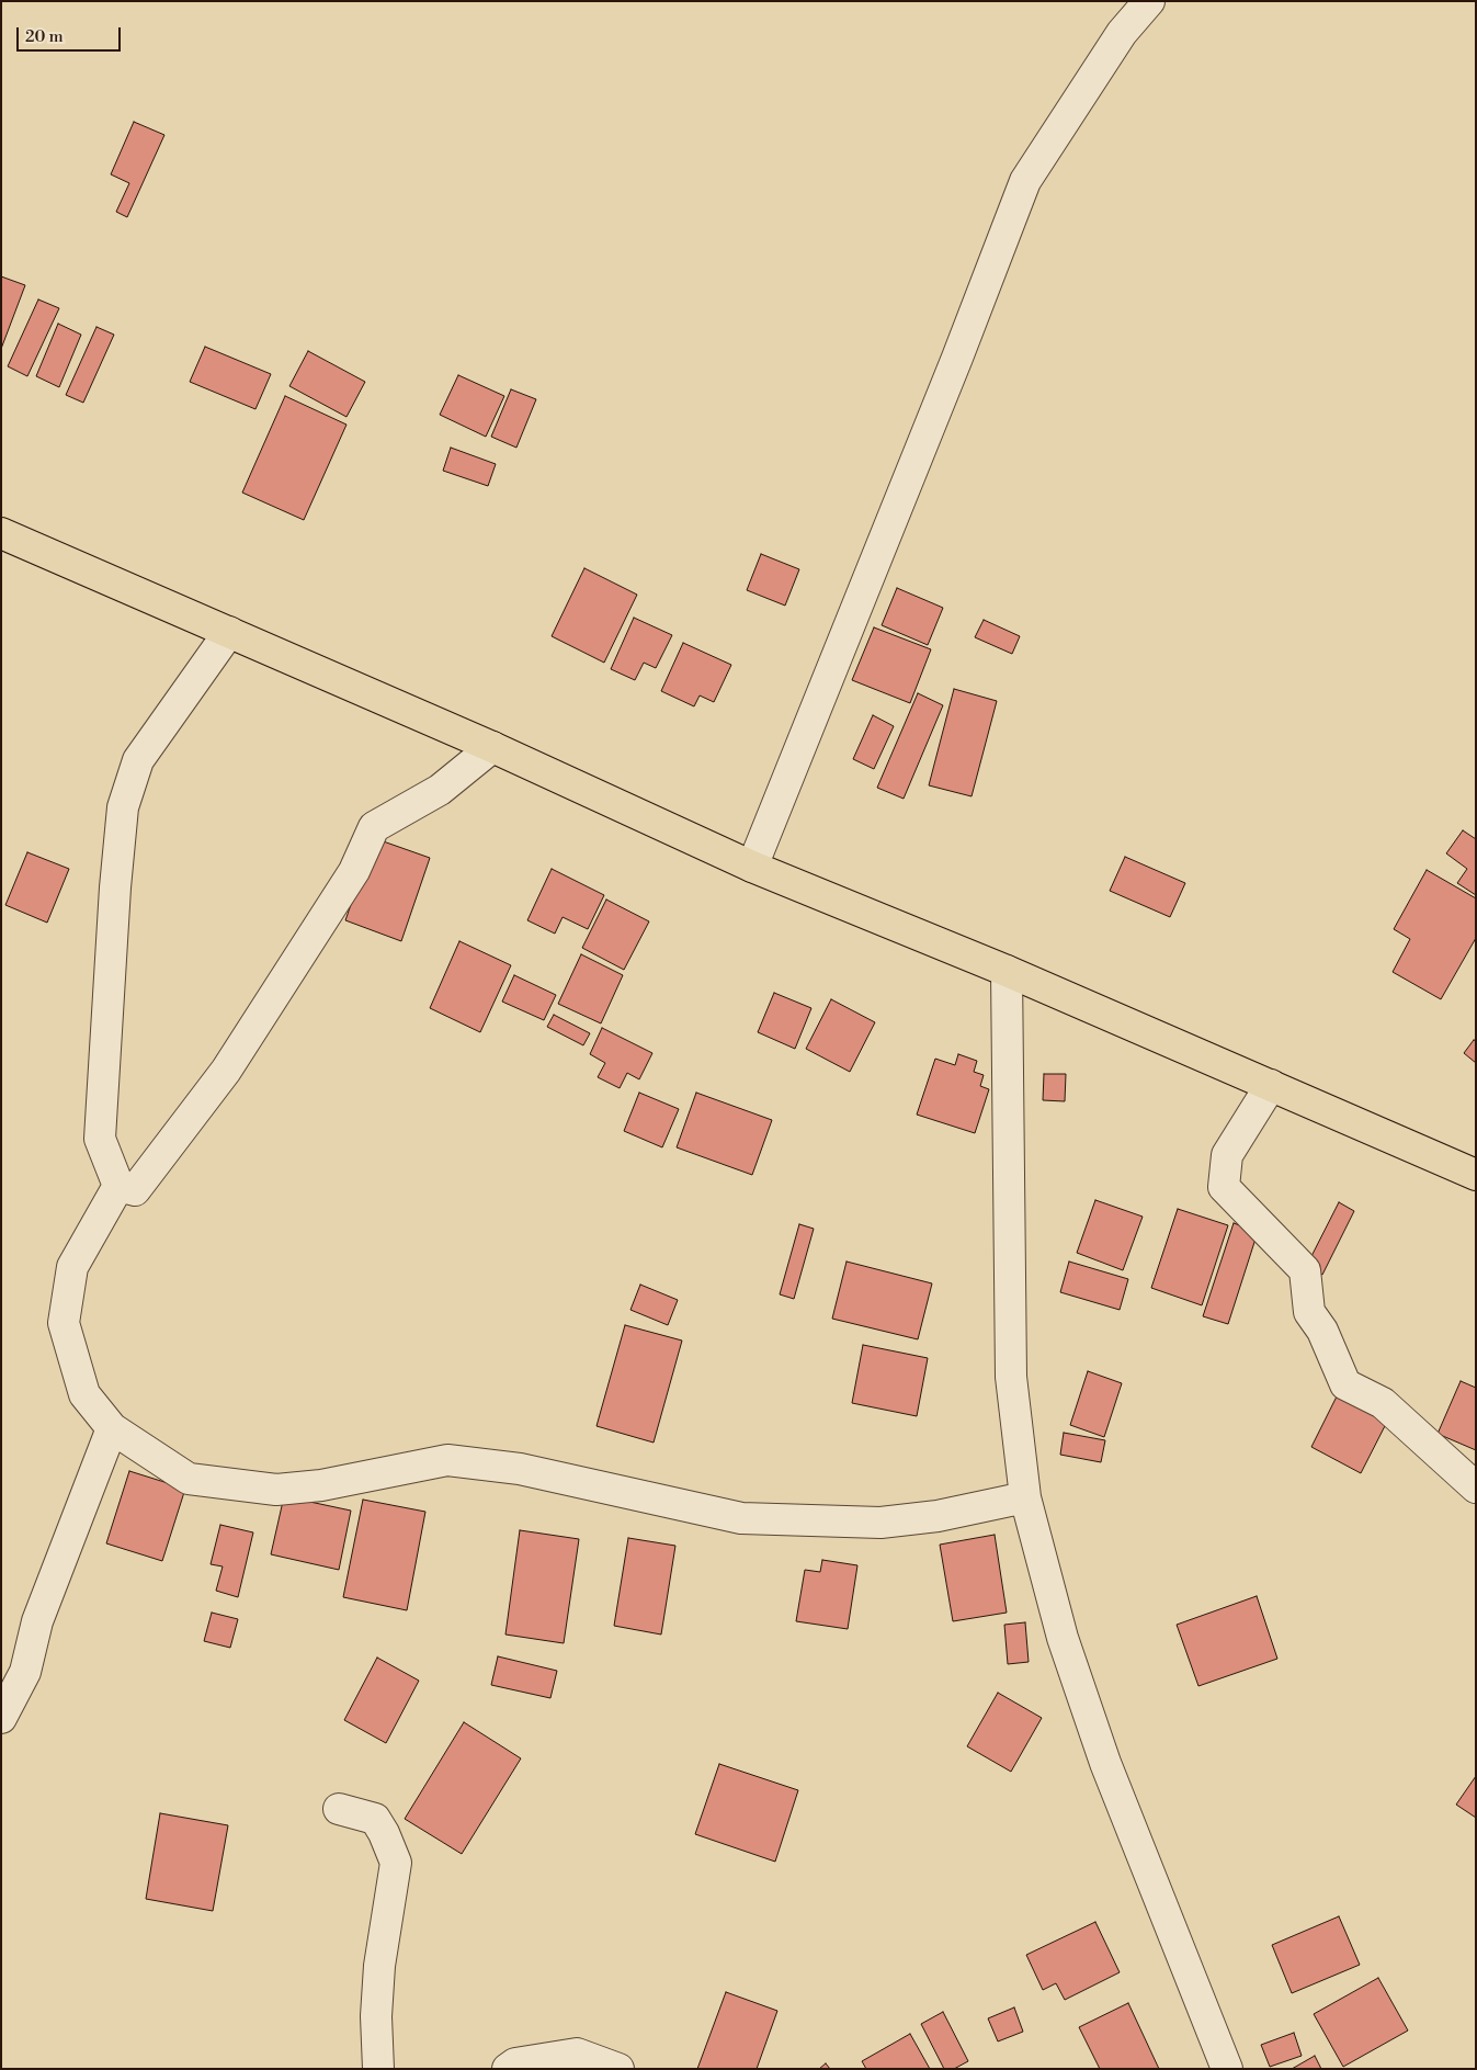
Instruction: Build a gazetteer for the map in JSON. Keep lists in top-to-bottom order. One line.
{"scale_bar":"20 m"}
